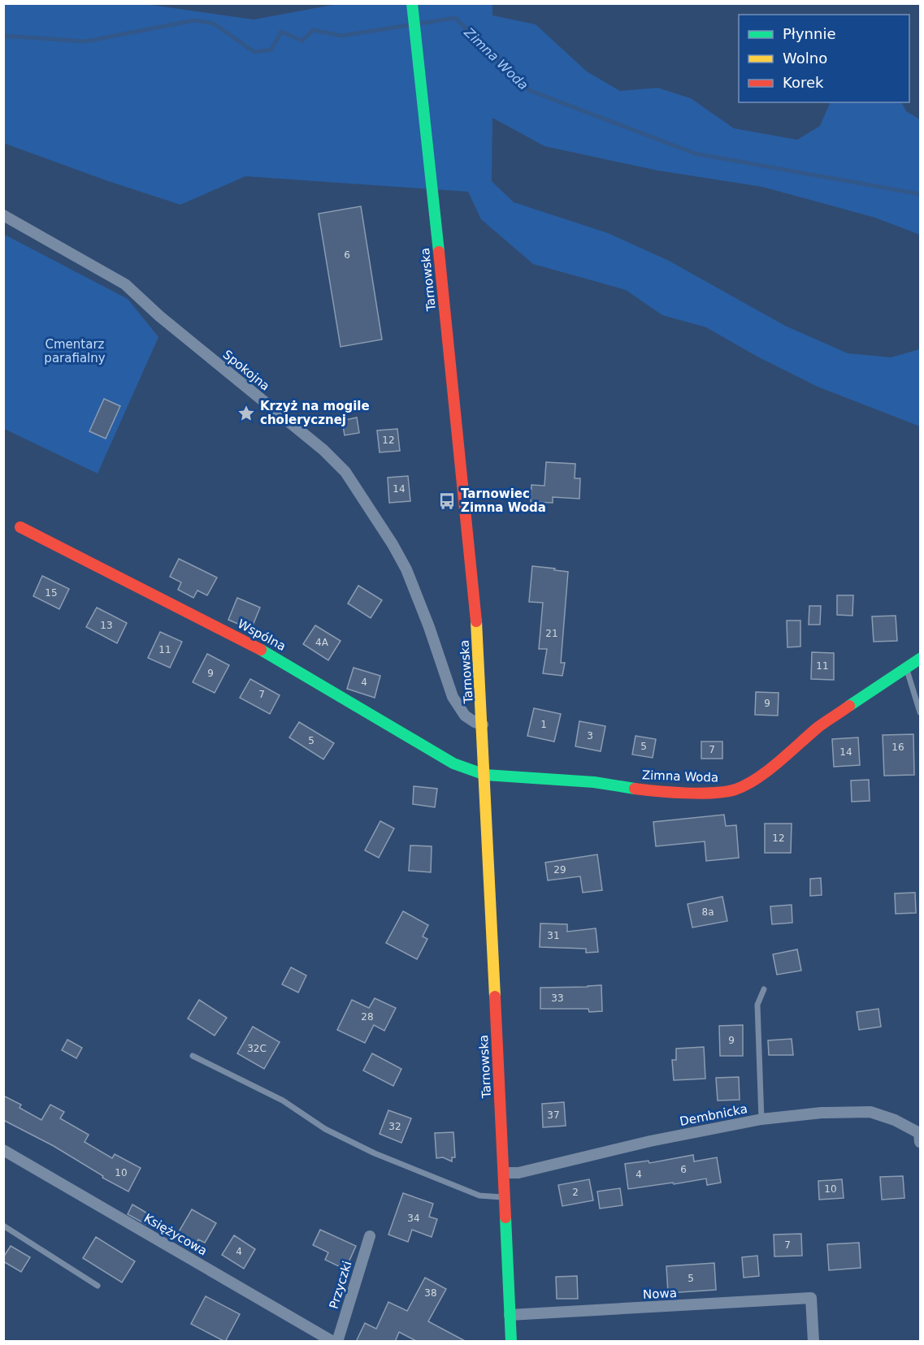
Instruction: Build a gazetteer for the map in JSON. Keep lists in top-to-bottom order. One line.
{"streets":{"main road":["Tarnowska","Wspólna","Zimna Woda"],"street":["Spokojna","Dembnicka","Księżycowa","Przyczki","Nowa"]},"crossings":[["Tarnowska","Spokojna"],["Tarnowska","Wspólna"],["Tarnowska","Zimna Woda"],["Tarnowska","Dembnicka"],["Tarnowska","Nowa"],["Wspólna","Zimna Woda"]],"water":["Zimna Woda"],"parks":["Cmentarz parafialny"],"places":{"place":["Krzyż na mogile cholerycznej"],"bus stop":["Tarnowiec Zimna Woda"]},"house_numbers":["6","12","14","15","13","21","4A","11","11","9","4","7","9","1","3","5","5","16","7","14","12","29","8a","31","33","28","9","32C","37","32","6","10","4","10","2","34","7","4","5","38"],"legend":["Płynnie","Wolno","Korek"]}
